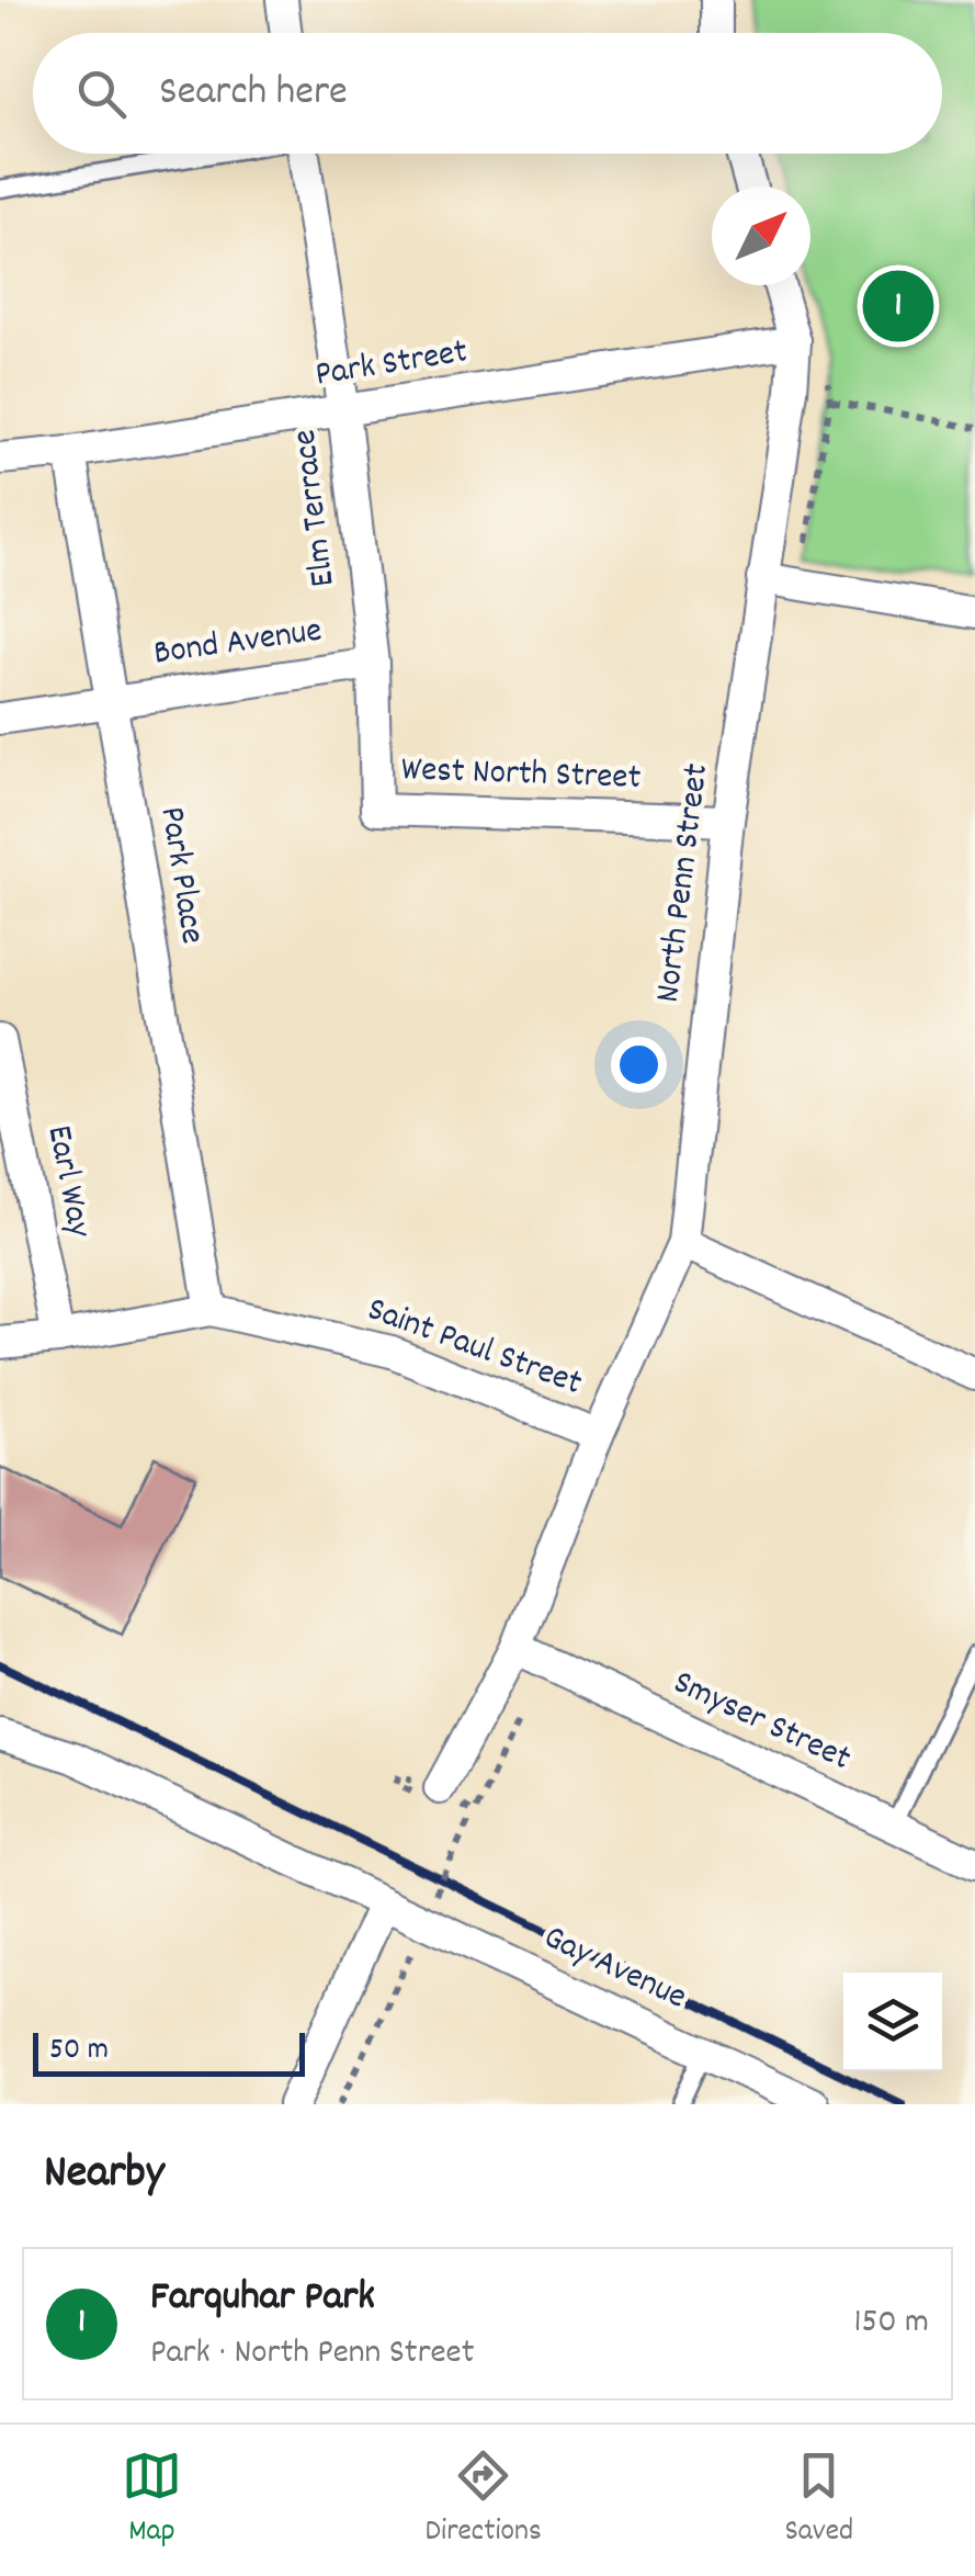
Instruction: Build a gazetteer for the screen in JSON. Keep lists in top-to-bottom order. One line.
{"streets":{"street":["Park Street","Elm Terrace","Bond Avenue","West North Street","Park Place","North Penn Street","Earl Way","Saint Paul Street","Smyser Street","Gay Avenue"]},"crossings":[["Park Street","Elm Terrace"],["Park Street","Park Place"],["Park Street","North Penn Street"],["Elm Terrace","Bond Avenue"],["Elm Terrace","West North Street"],["Bond Avenue","Park Place"],["West North Street","North Penn Street"],["Park Place","Saint Paul Street"],["North Penn Street","Saint Paul Street"],["North Penn Street","Smyser Street"],["Earl Way","Saint Paul Street"]],"scale_bar":"50 m","north":"top right","page":{"search":"Search here","pins":"1","scale":"50 m","heading":"Nearby","list":[{"mark":"1","name":"Farquhar Park","note":"Park · North Penn Street","value":"150 m"}],"nav":["Map","Directions","Saved"]}}
